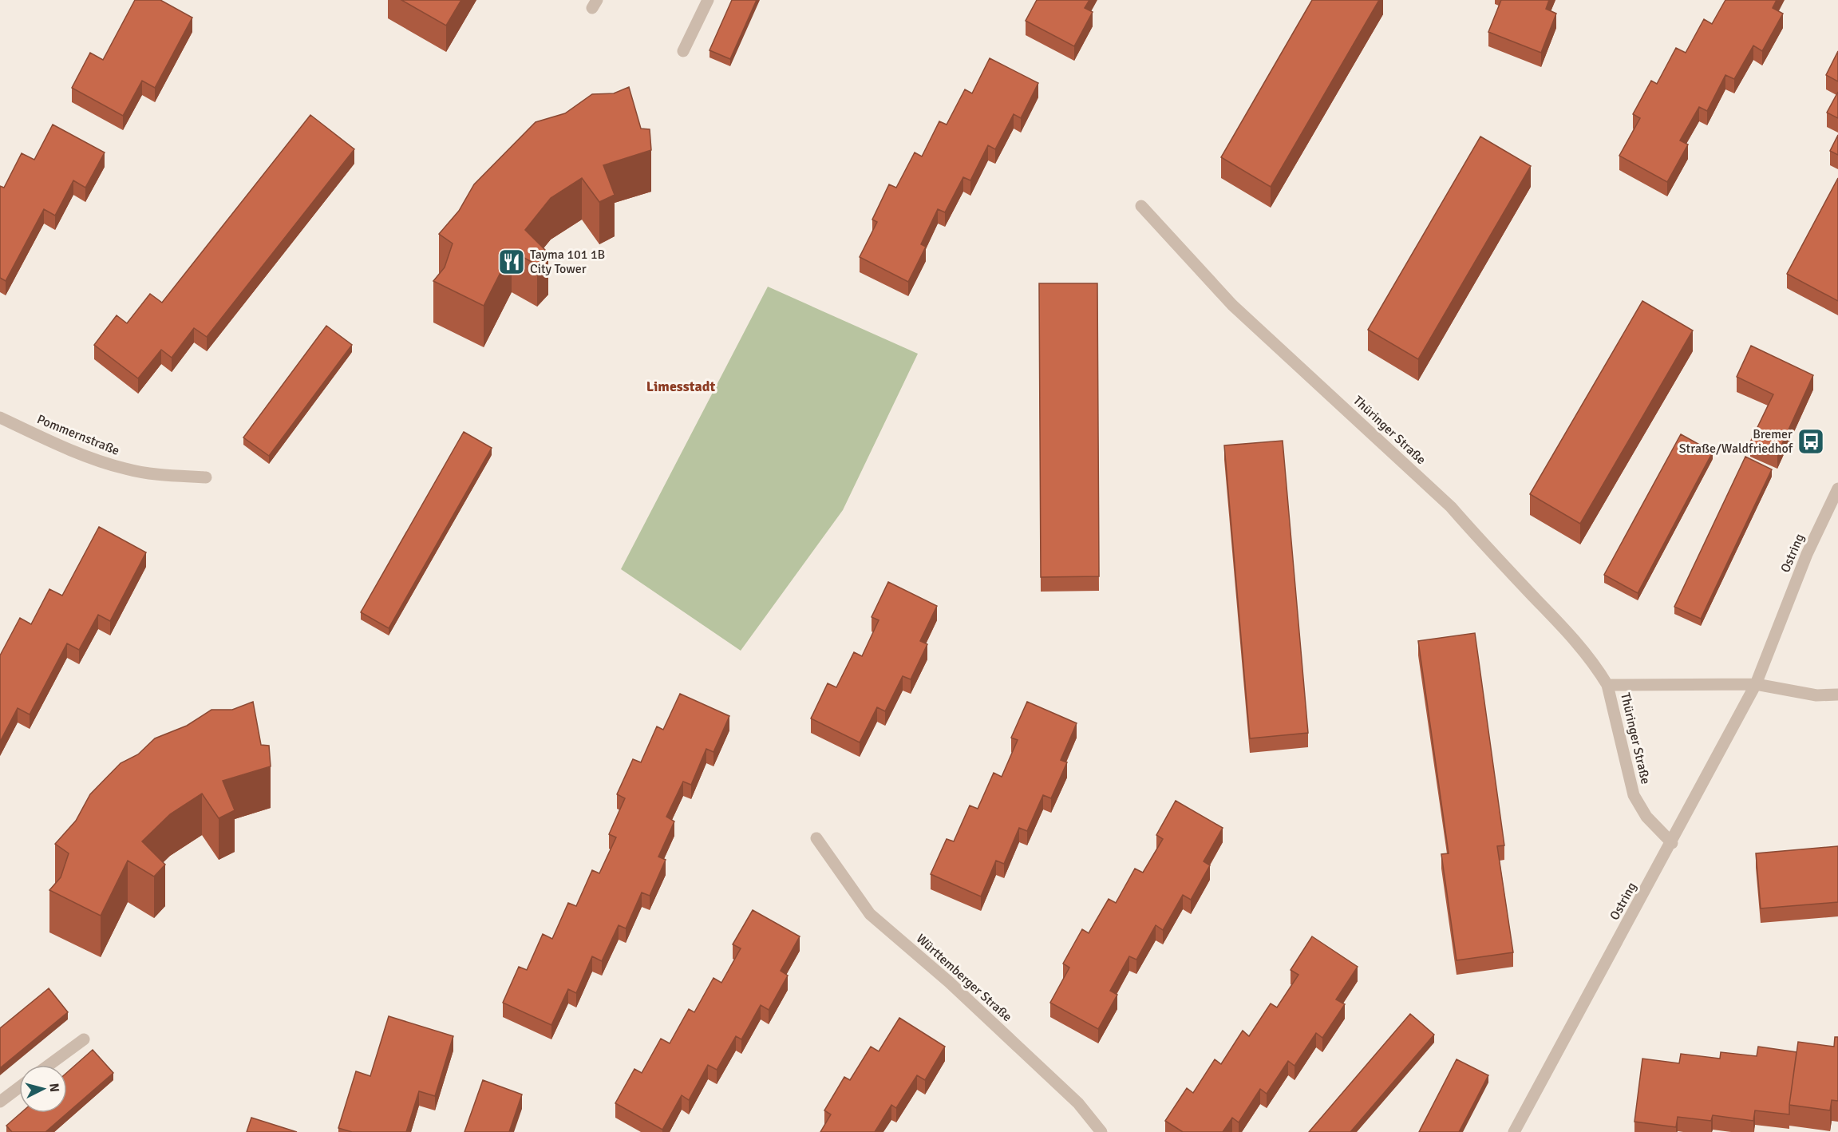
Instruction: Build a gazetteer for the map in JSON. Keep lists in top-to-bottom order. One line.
{"streets":{"street":["Thüringer Straße","Pommernstraße","Ostring","Württemberger Straße"]},"crossings":[["Thüringer Straße","Ostring"]],"districts":["Limesstadt"],"places":{"restaurant":["Tayma 101 1B City Tower"],"bus stop":["Bremer Straße/Waldfriedhof"]},"north":"right"}
